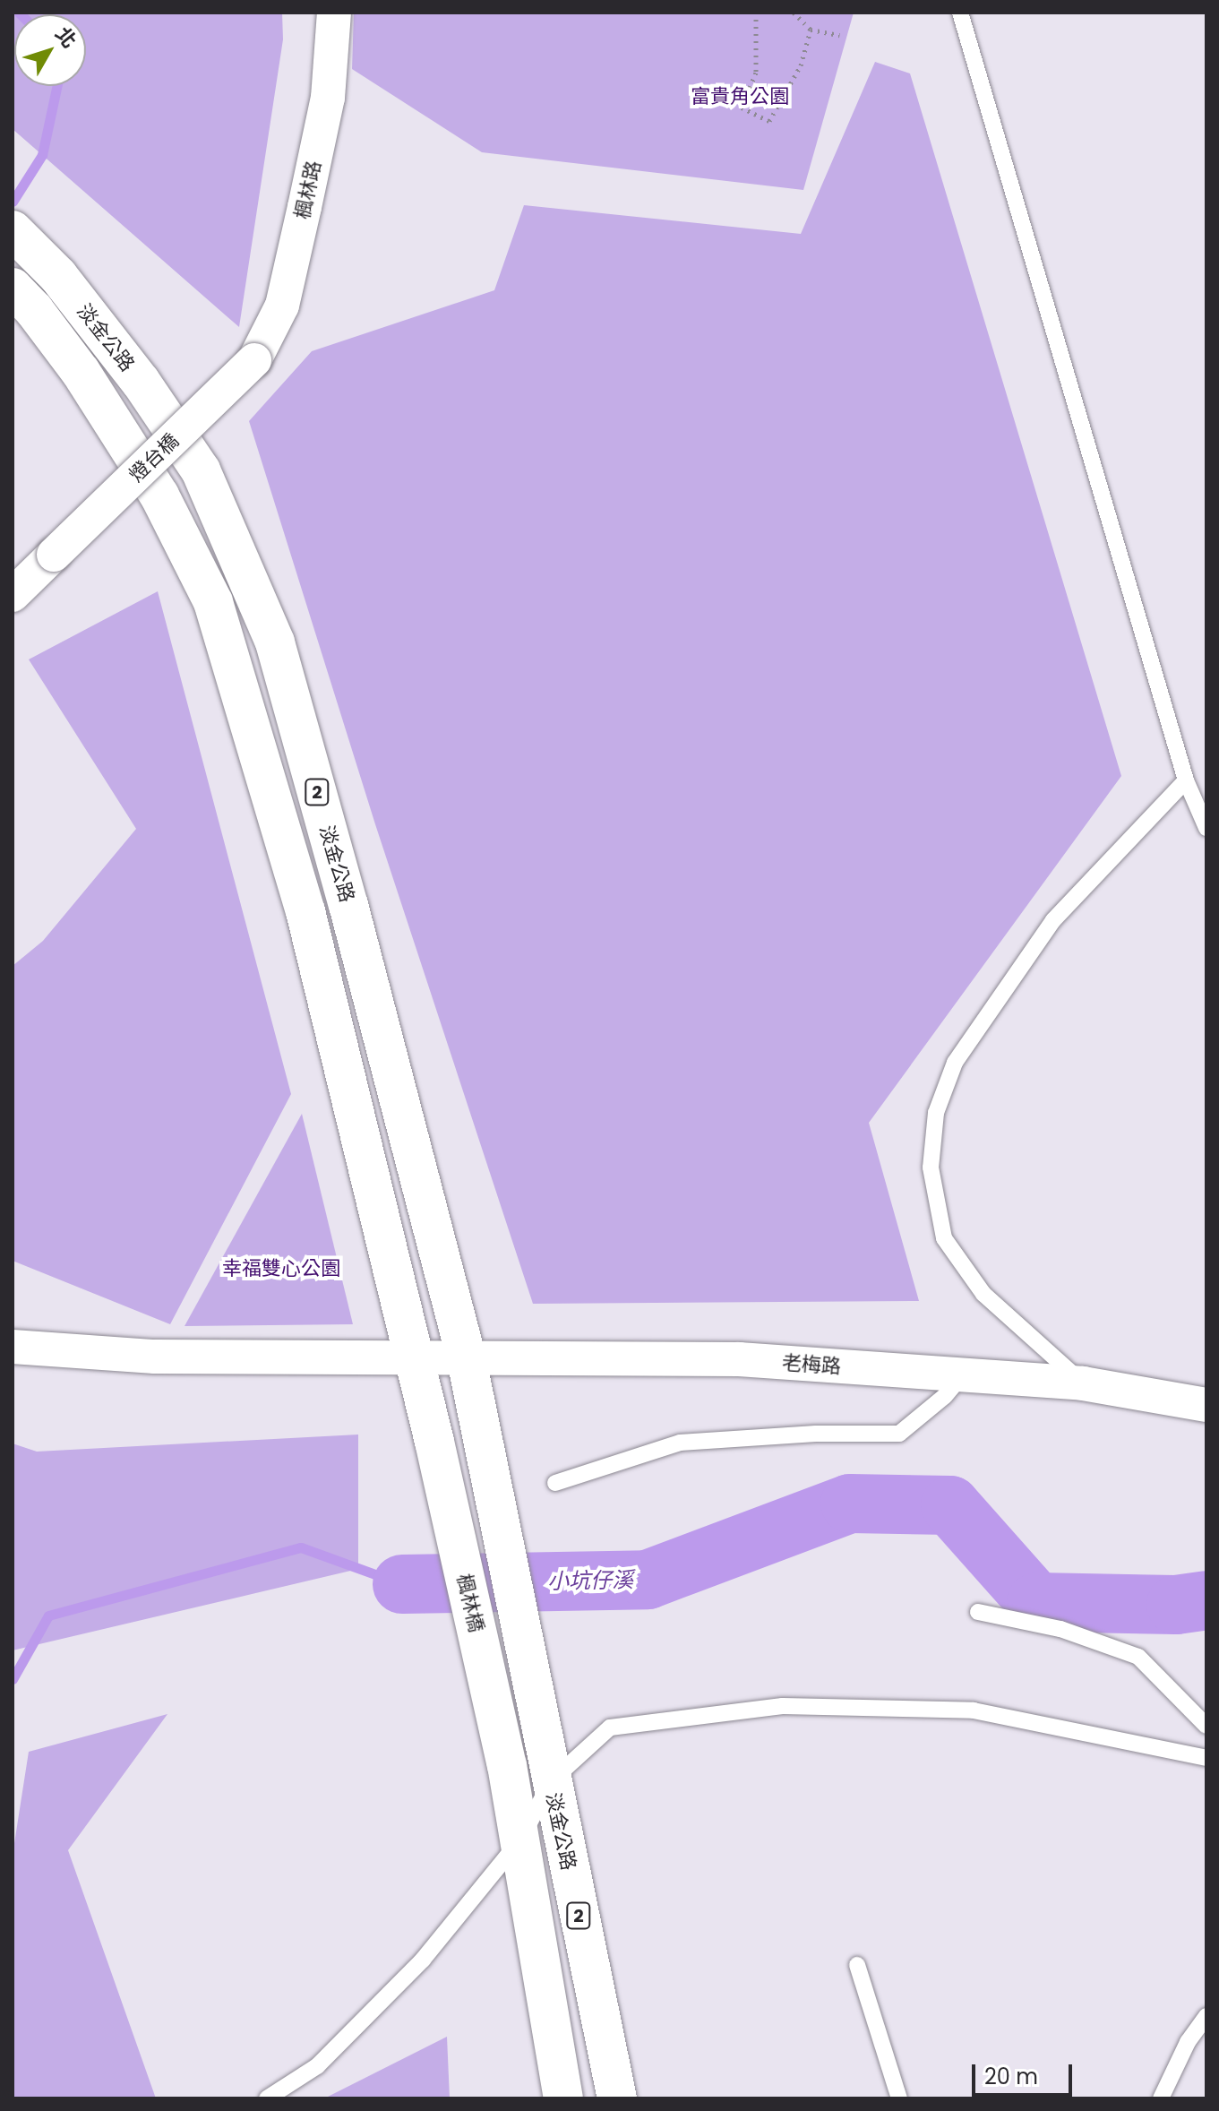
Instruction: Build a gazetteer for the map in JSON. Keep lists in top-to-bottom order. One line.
{"streets":{"main road":["淡金公路","2","楓林橋"],"street":["楓林路","燈台橋","老梅路"]},"crossings":[["楓林路","燈台橋"],["淡金公路","老梅路"],["淡金公路","楓林橋"]],"water":["小坑仔溪"],"parks":["富貴角公園","幸福雙心公園"],"scale_bar":"20 m","north":"top right"}
